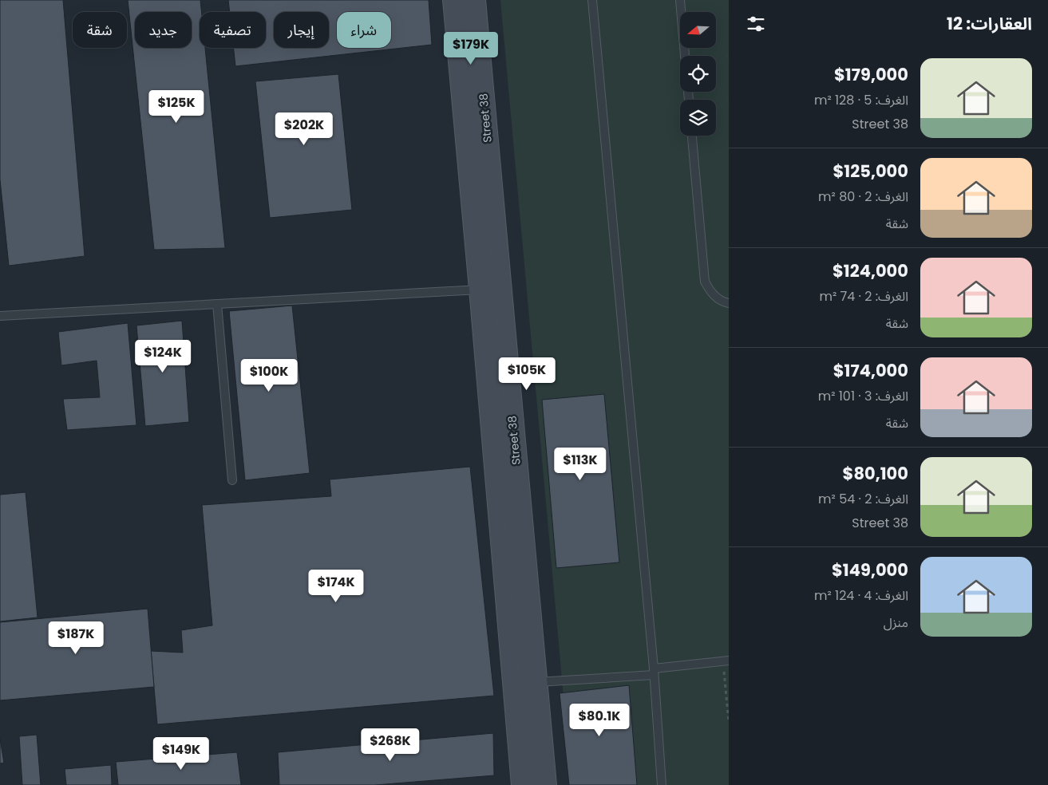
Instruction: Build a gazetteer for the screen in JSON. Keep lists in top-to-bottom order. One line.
{"streets":{"street":["Street 38"]},"north":"left","page":{"heading":"العقارات: 12","chip":["شراء","إيجار","تصفية","جديد","شقة"],"price":["$179K","$125K","$202K","$124K","$105K","$100K","$113K","$174K","$187K","$80.1K","$268K","$149K"],"list":[{"name":"$179,000","note":"الغرف: 5 · 128 m² · Street 38"},{"name":"$125,000","note":"الغرف: 2 · 80 m² · شقة"},{"name":"$124,000","note":"الغرف: 2 · 74 m² · شقة"},{"name":"$174,000","note":"الغرف: 3 · 101 m² · شقة"},{"name":"$80,100","note":"الغرف: 2 · 54 m² · Street 38"},{"name":"$149,000","note":"الغرف: 4 · 124 m² · منزل"}]}}
